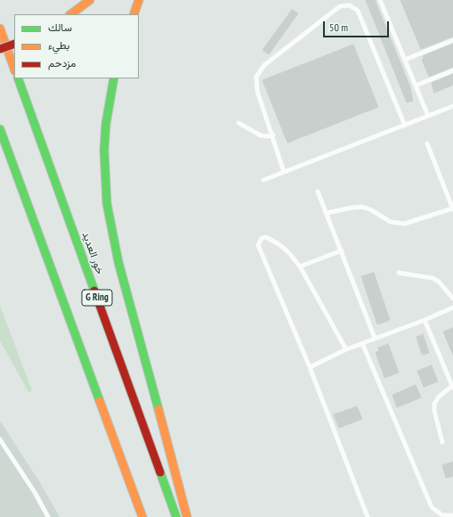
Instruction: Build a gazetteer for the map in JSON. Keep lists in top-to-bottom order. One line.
{"streets":{"highway":["خور العديد","G Ring"]},"legend":["سالك","بطيء","مزدحم"],"scale_bar":"50 m"}
